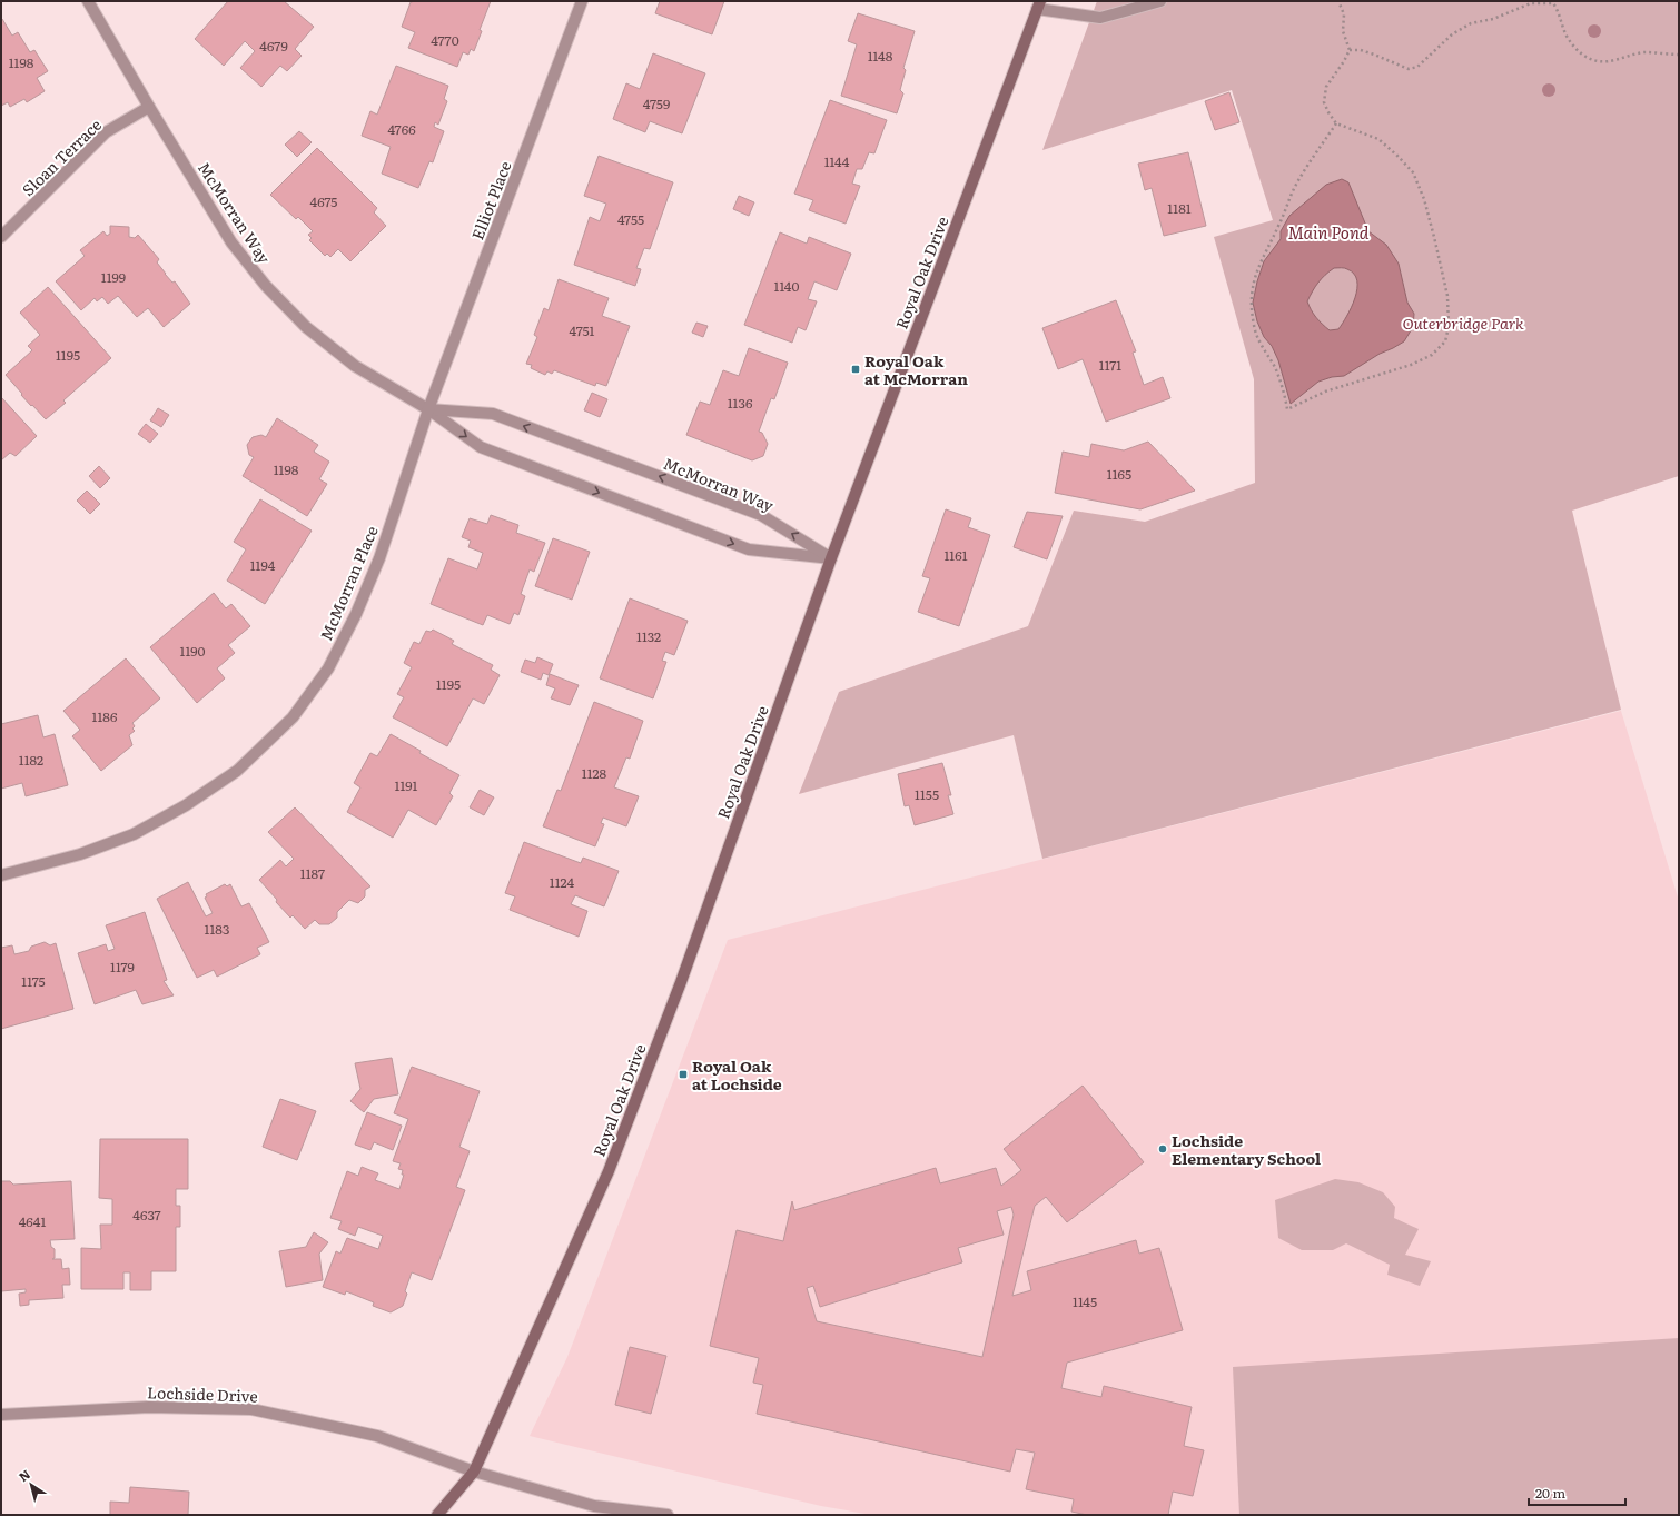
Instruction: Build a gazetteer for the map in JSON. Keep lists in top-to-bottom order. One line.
{"streets":{"main road":["Royal Oak Drive"],"street":["Sloan Terrace","Elliot Place","McMorran Way","McMorran Place","Lochside Drive"]},"crossings":[["Sloan Terrace","McMorran Way"],["Elliot Place","McMorran Way"],["Elliot Place","McMorran Place"],["McMorran Way","Royal Oak Drive"],["McMorran Way","McMorran Place"],["Royal Oak Drive","Lochside Drive"]],"water":["Main Pond"],"parks":["Outerbridge Park"],"places":{"transit":["Royal Oak at McMorran","Royal Oak at Lochside"],"other":["Lochside Elementary School"]},"house_numbers":["4770","4679","1148","1198","4759","4766","1144","4675","1181","4755","1199","1140","4751","1195","1171","1136","1198","1165","1161","1194","1132","1190","1195","1186","1182","1128","1191","1155","1187","1124","1183","1179","1175","4637","4641","1145"],"scale_bar":"20 m","north":"top left"}
